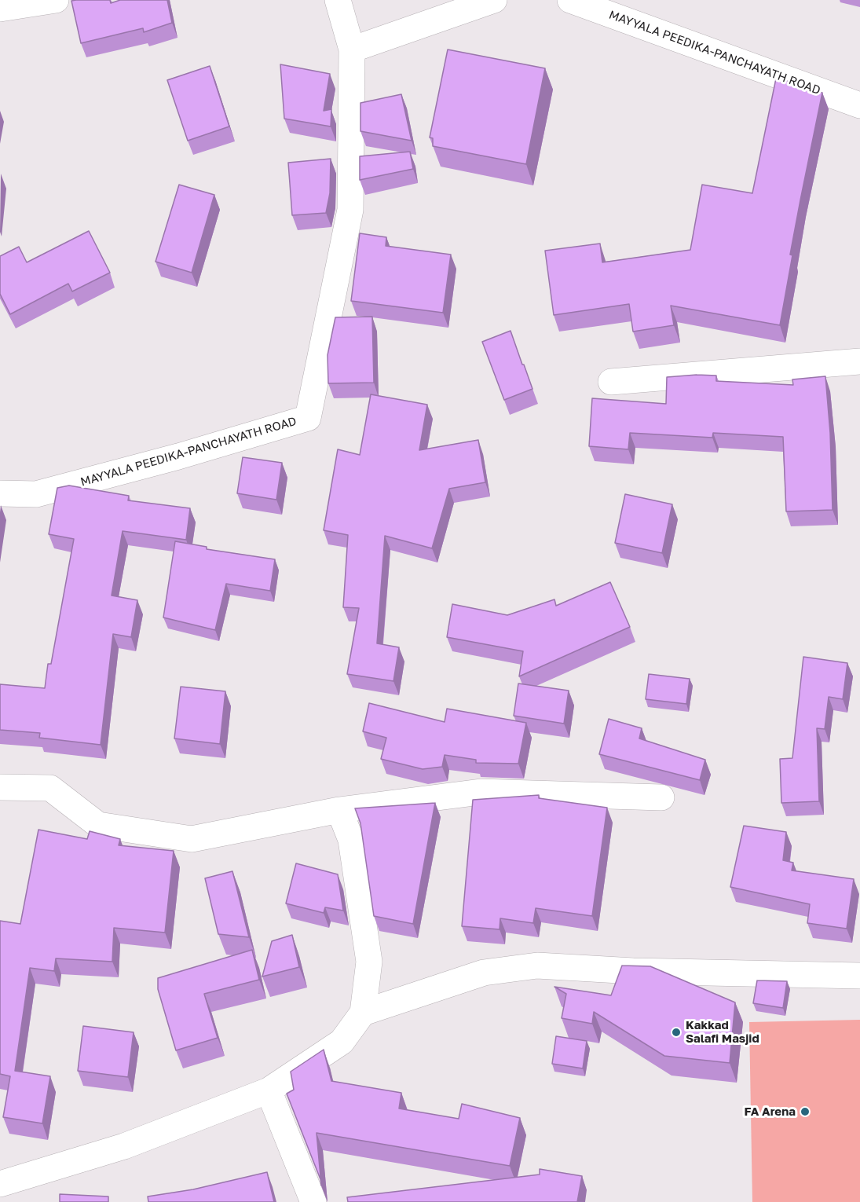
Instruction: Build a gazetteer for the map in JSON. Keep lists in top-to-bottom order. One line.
{"streets":{"street":["MAYYALA PEEDIKA-PANCHAYATH ROAD"]},"places":["Kakkad Salafi Masjid","FA Arena"]}
